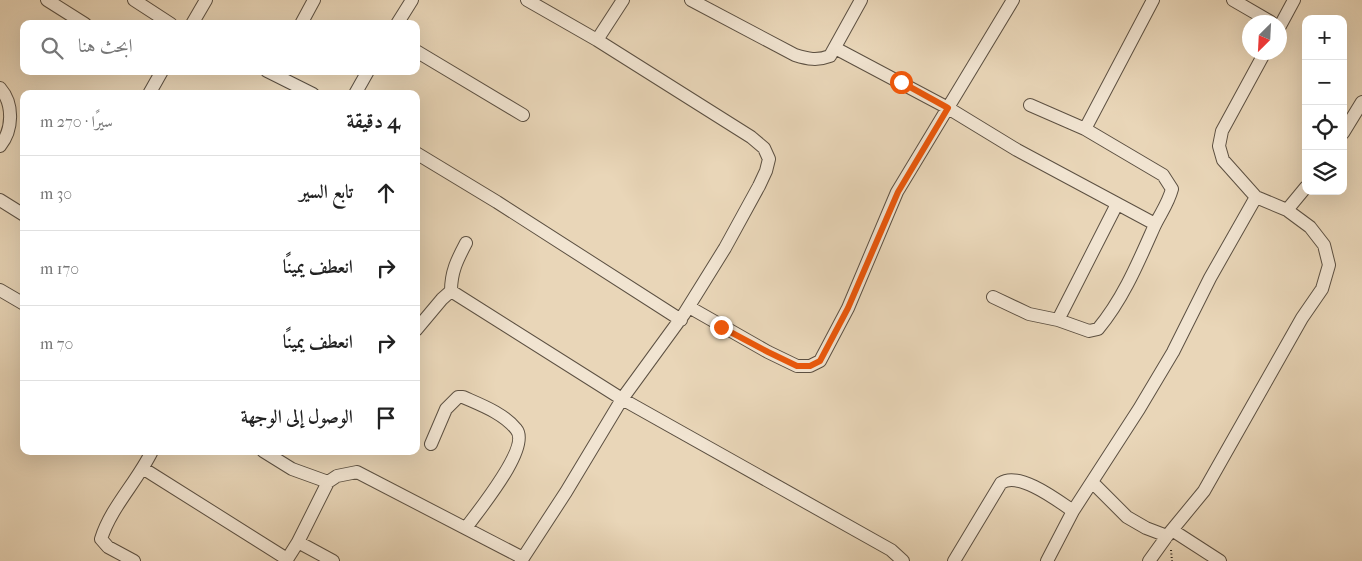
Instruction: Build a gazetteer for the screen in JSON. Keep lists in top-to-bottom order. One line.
{"north":"bottom left","page":{"map_buttons":["+","−"],"search":"ابحث هنا","heading":["4 دقيقة","سيرًا · 270 m"],"list":[["تابع السير","30 m"],["انعطف يمينًا","170 m"],["انعطف يمينًا","70 m"],"الوصول إلى الوجهة"]}}
